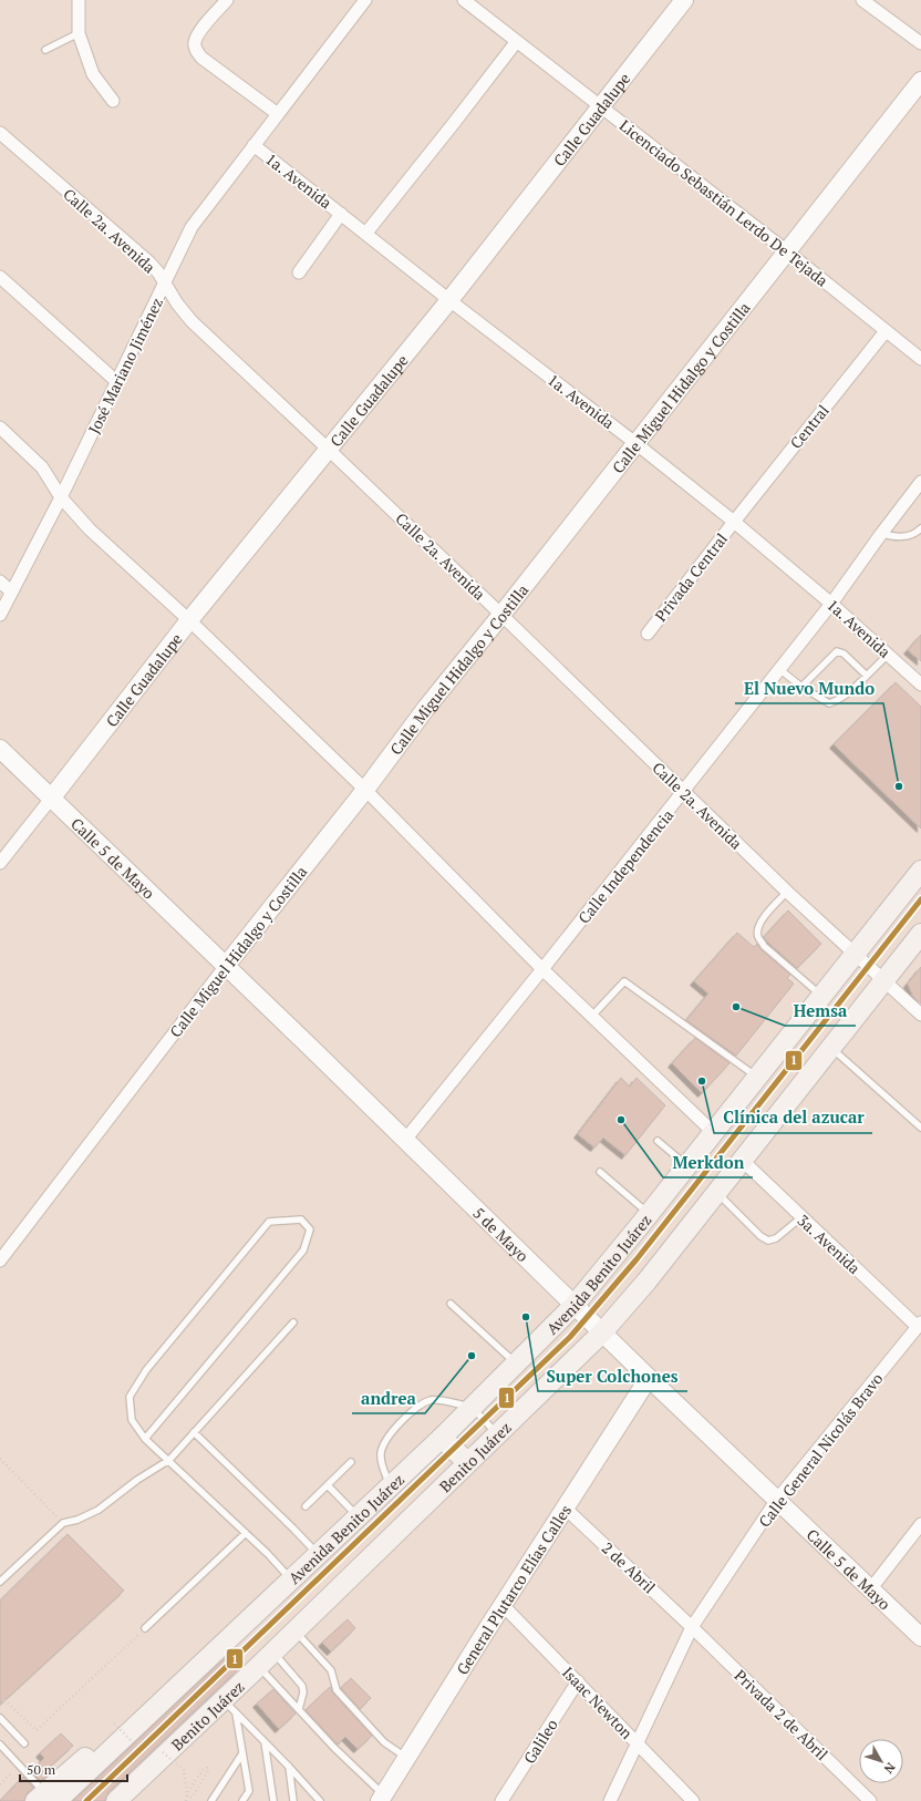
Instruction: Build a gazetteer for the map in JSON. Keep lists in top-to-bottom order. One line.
{"streets":{"main road":["Avenida Benito Juárez","Benito Juárez"],"street":["Calle Guadalupe","1a. Avenida","Licenciado Sebastián Lerdo De Tejada","Calle 2a. Avenida","José Mariano Jiménez","Calle Miguel Hidalgo y Costilla","Central","Privada Central","Calle 5 de Mayo","Calle Independencia","5 de Mayo","3a. Avenida","Calle General Nicolás Bravo","2 de Abril","General Plutarco Elías Calles","Isaac Newton","Privada 2 de Abril","Galileo"]},"crossings":[["Calle Guadalupe","1a. Avenida"],["Calle Guadalupe","Licenciado Sebastián Lerdo De Tejada"],["Calle Guadalupe","Calle 2a. Avenida"],["Calle Guadalupe","Calle 5 de Mayo"],["1a. Avenida","José Mariano Jiménez"],["1a. Avenida","Calle Miguel Hidalgo y Costilla"],["1a. Avenida","Central"],["1a. Avenida","Privada Central"],["1a. Avenida","Calle Independencia"],["Licenciado Sebastián Lerdo De Tejada","Calle Miguel Hidalgo y Costilla"],["Licenciado Sebastián Lerdo De Tejada","Central"],["Calle 2a. Avenida","José Mariano Jiménez"],["Calle 2a. Avenida","Calle Miguel Hidalgo y Costilla"],["Calle 2a. Avenida","Calle Independencia"],["Calle 2a. Avenida","Avenida Benito Juárez"],["Calle 2a. Avenida","Benito Juárez"],["Calle Miguel Hidalgo y Costilla","Calle 5 de Mayo"],["Calle Miguel Hidalgo y Costilla","5 de Mayo"],["Central","Privada Central"],["Calle 5 de Mayo","5 de Mayo"],["Calle 5 de Mayo","Calle General Nicolás Bravo"],["Calle Independencia","5 de Mayo"],["5 de Mayo","Avenida Benito Juárez"],["5 de Mayo","Calle General Nicolás Bravo"],["5 de Mayo","Benito Juárez"],["5 de Mayo","General Plutarco Elías Calles"],["3a. Avenida","Calle General Nicolás Bravo"],["3a. Avenida","Benito Juárez"],["Calle General Nicolás Bravo","2 de Abril"],["Calle General Nicolás Bravo","Isaac Newton"],["Calle General Nicolás Bravo","Privada 2 de Abril"],["2 de Abril","General Plutarco Elías Calles"],["2 de Abril","Privada 2 de Abril"],["General Plutarco Elías Calles","Isaac Newton"],["Isaac Newton","Galileo"]],"places":["El Nuevo Mundo","Hemsa","Clínica del azucar","Merkdon","Super Colchones","andrea"],"lines":["transit line 1"],"scale_bar":"50 m","north":"bottom right"}
